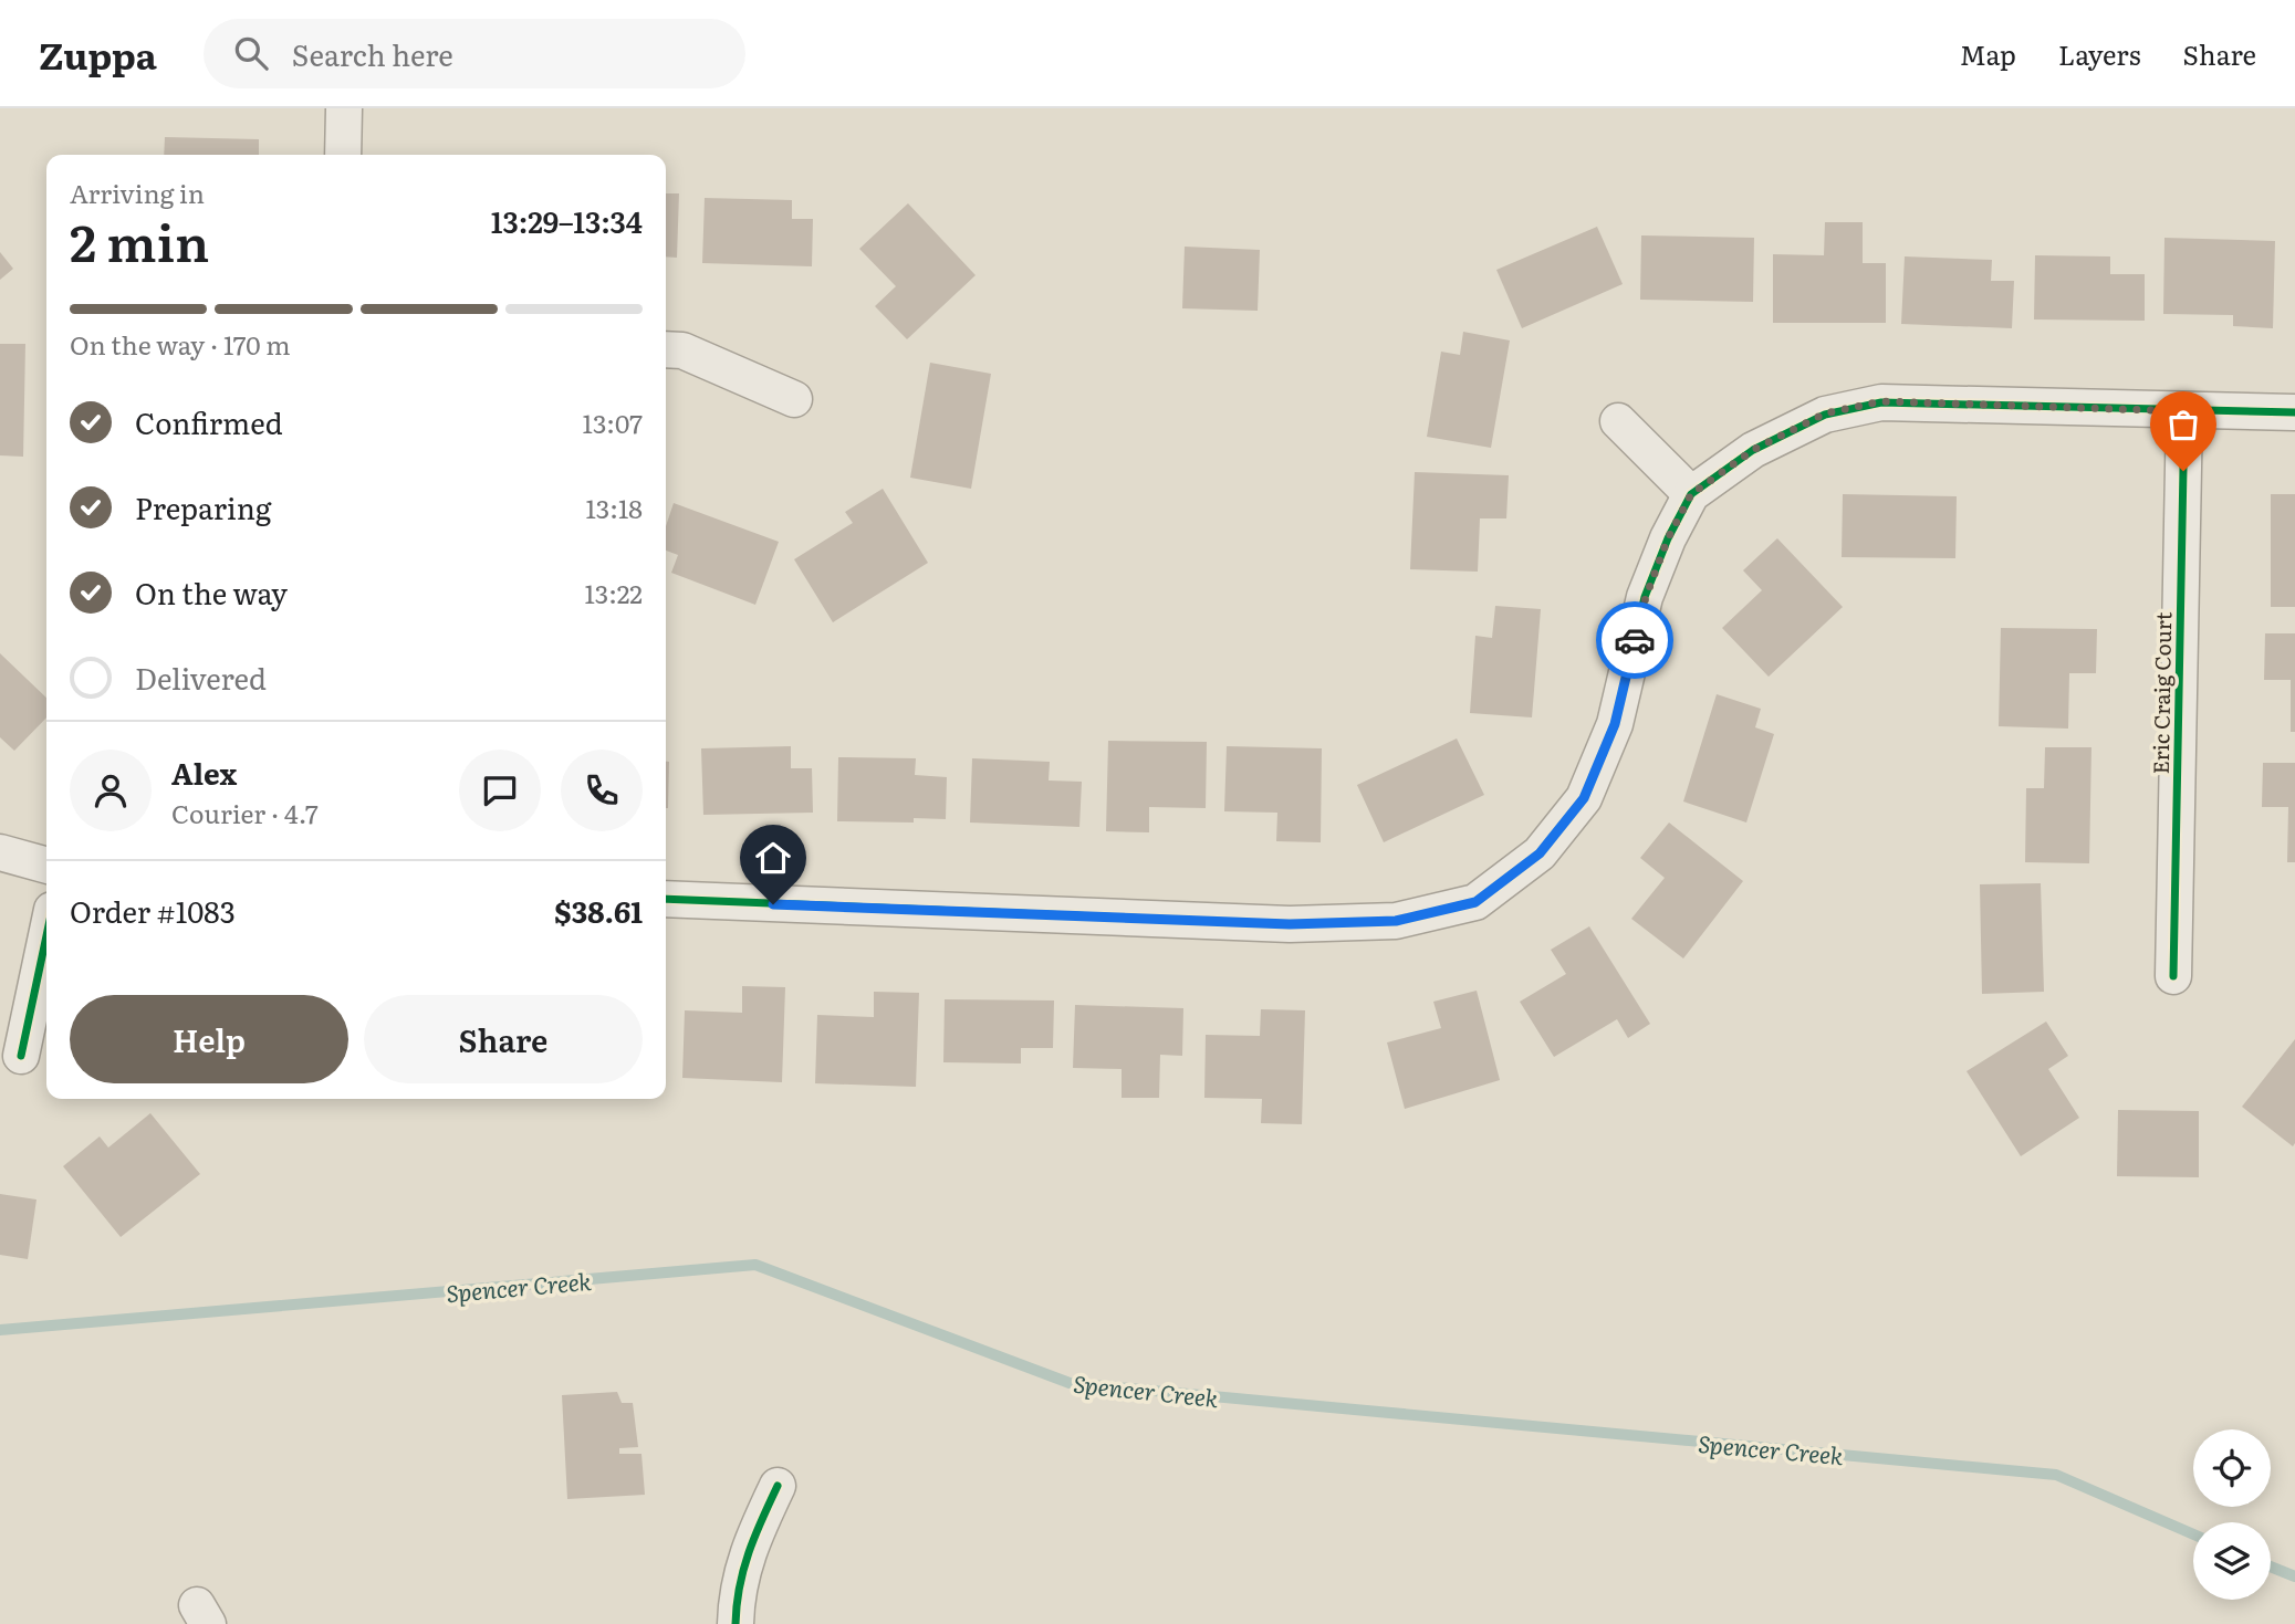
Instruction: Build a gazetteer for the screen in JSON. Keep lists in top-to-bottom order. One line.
{"streets":{"street":["Eric Craig Court"]},"water":["Spencer Creek"],"page":{"header":"Zuppa","search":"Search here","nav":["Map","Layers","Share"],"heading":["2 min","Arriving in","13:29–13:34"],"panel":["Alex","Courier · 4.7","Order #1083","$38.61"],"bar":"On the way · 170 m","list":[["Confirmed","13:07"],["Preparing","13:18"],["On the way","13:22"],"Delivered"],"buttons":["Help","Share"]}}
